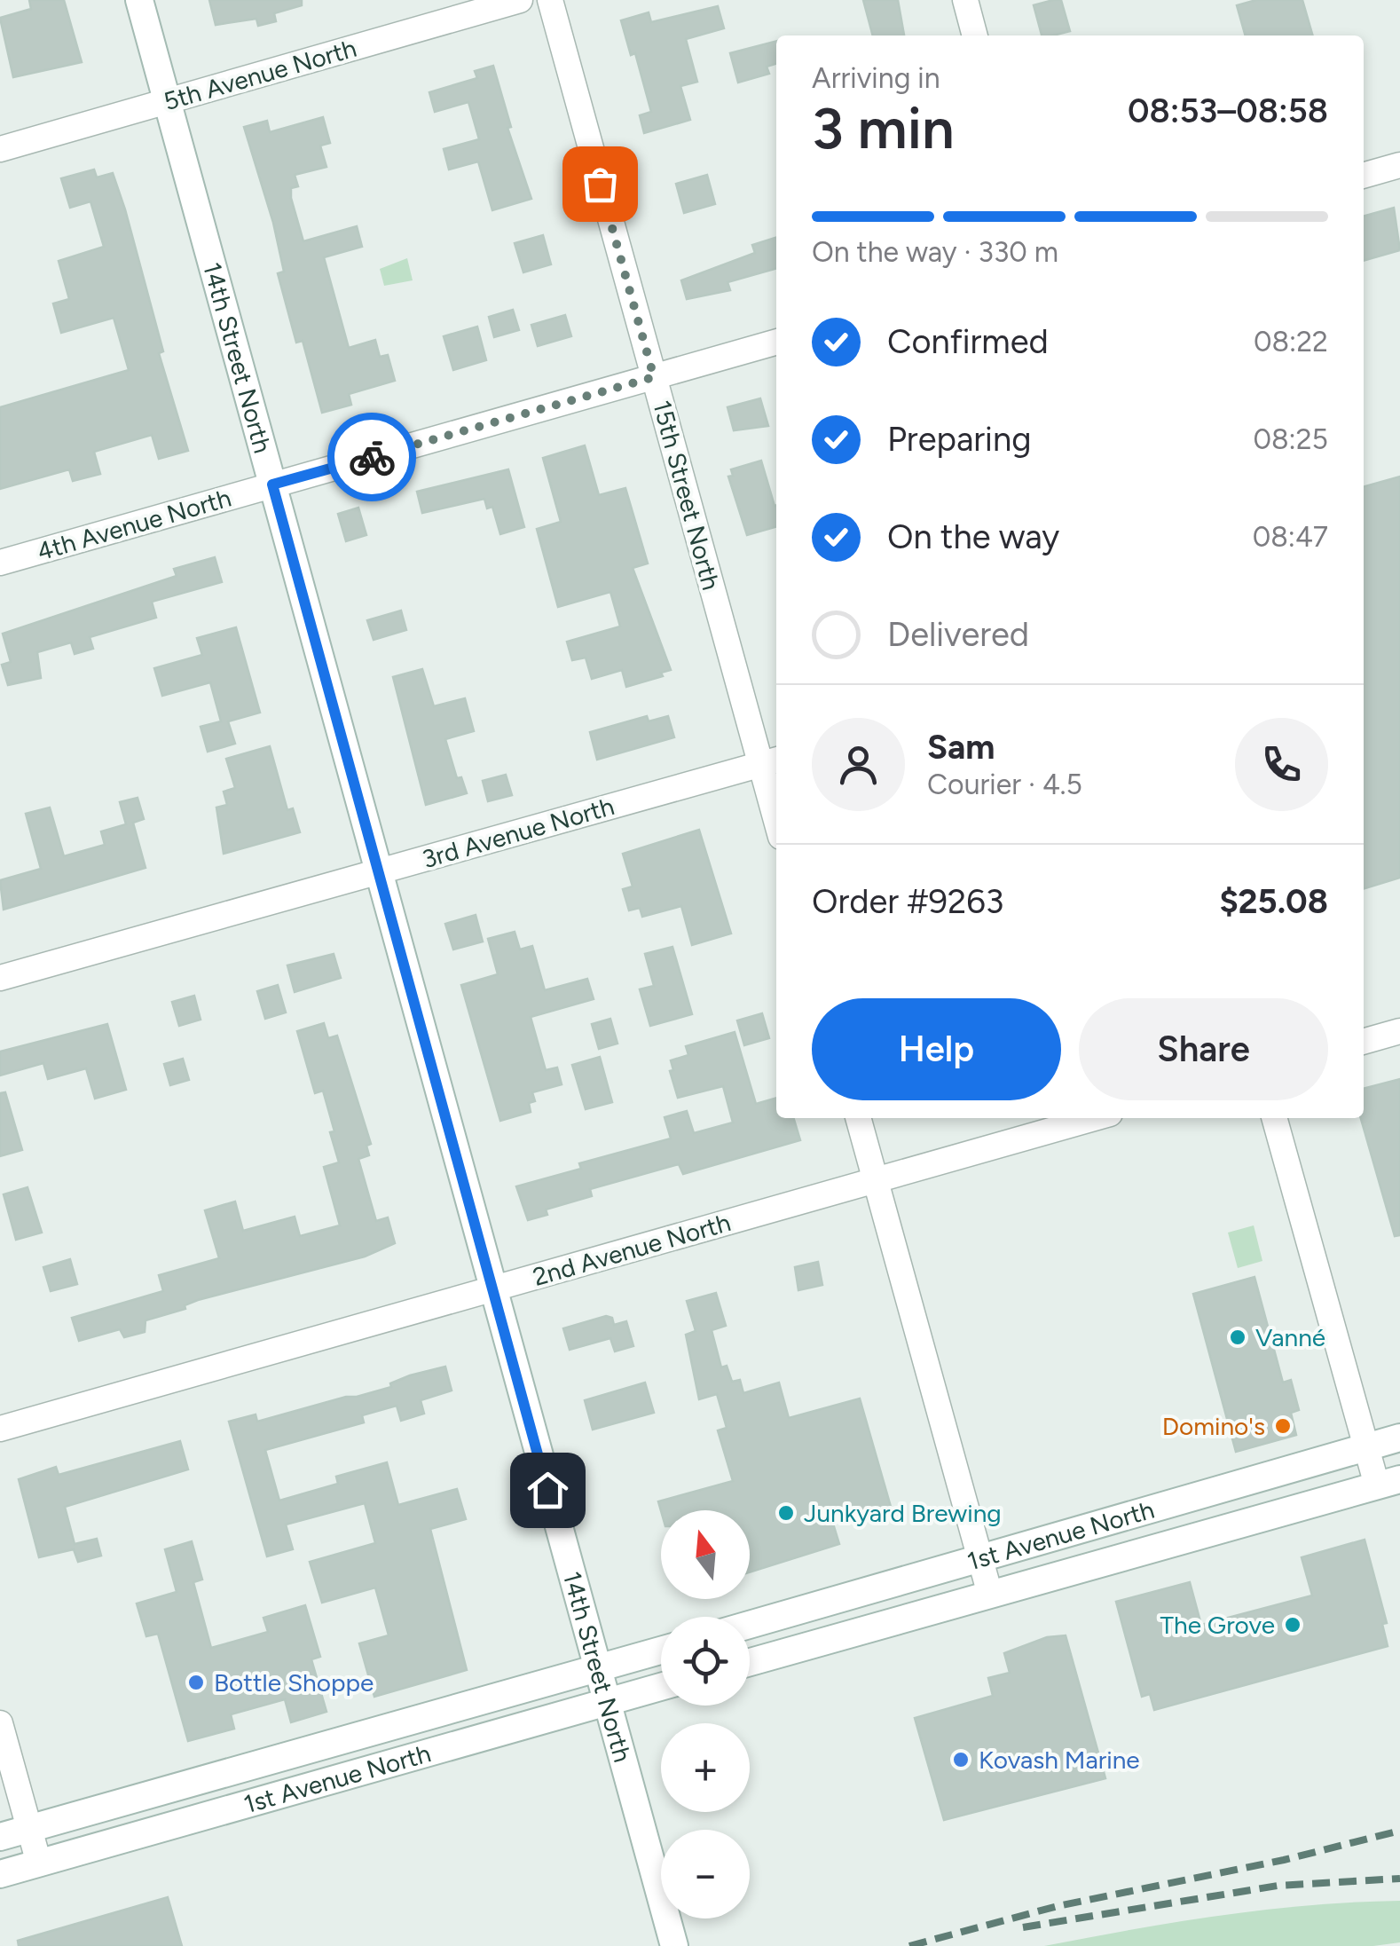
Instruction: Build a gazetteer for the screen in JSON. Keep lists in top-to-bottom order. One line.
{"streets":{"main road":["14th Street North","1st Avenue North"],"street":["5th Avenue North","15th Street North","4th Avenue North","3rd Avenue North","2nd Avenue North"]},"crossings":[["5th Avenue North","14th Street North"],["14th Street North","4th Avenue North"],["14th Street North","3rd Avenue North"],["14th Street North","2nd Avenue North"],["14th Street North","1st Avenue North"],["15th Street North","4th Avenue North"],["15th Street North","3rd Avenue North"]],"places":["Vanné","Domino's","Junkyard Brewing","The Grove","Bottle Shoppe","Kovash Marine"],"north":"top","page":{"heading":["3 min","Arriving in","08:53–08:58"],"panel":["Sam","Courier · 4.5","Order #9263","$25.08"],"bar":"On the way · 330 m","list":[["Confirmed","08:22"],["Preparing","08:25"],["On the way","08:47"],"Delivered"],"buttons":["Help","Share"],"map_buttons":["+","−"]}}
